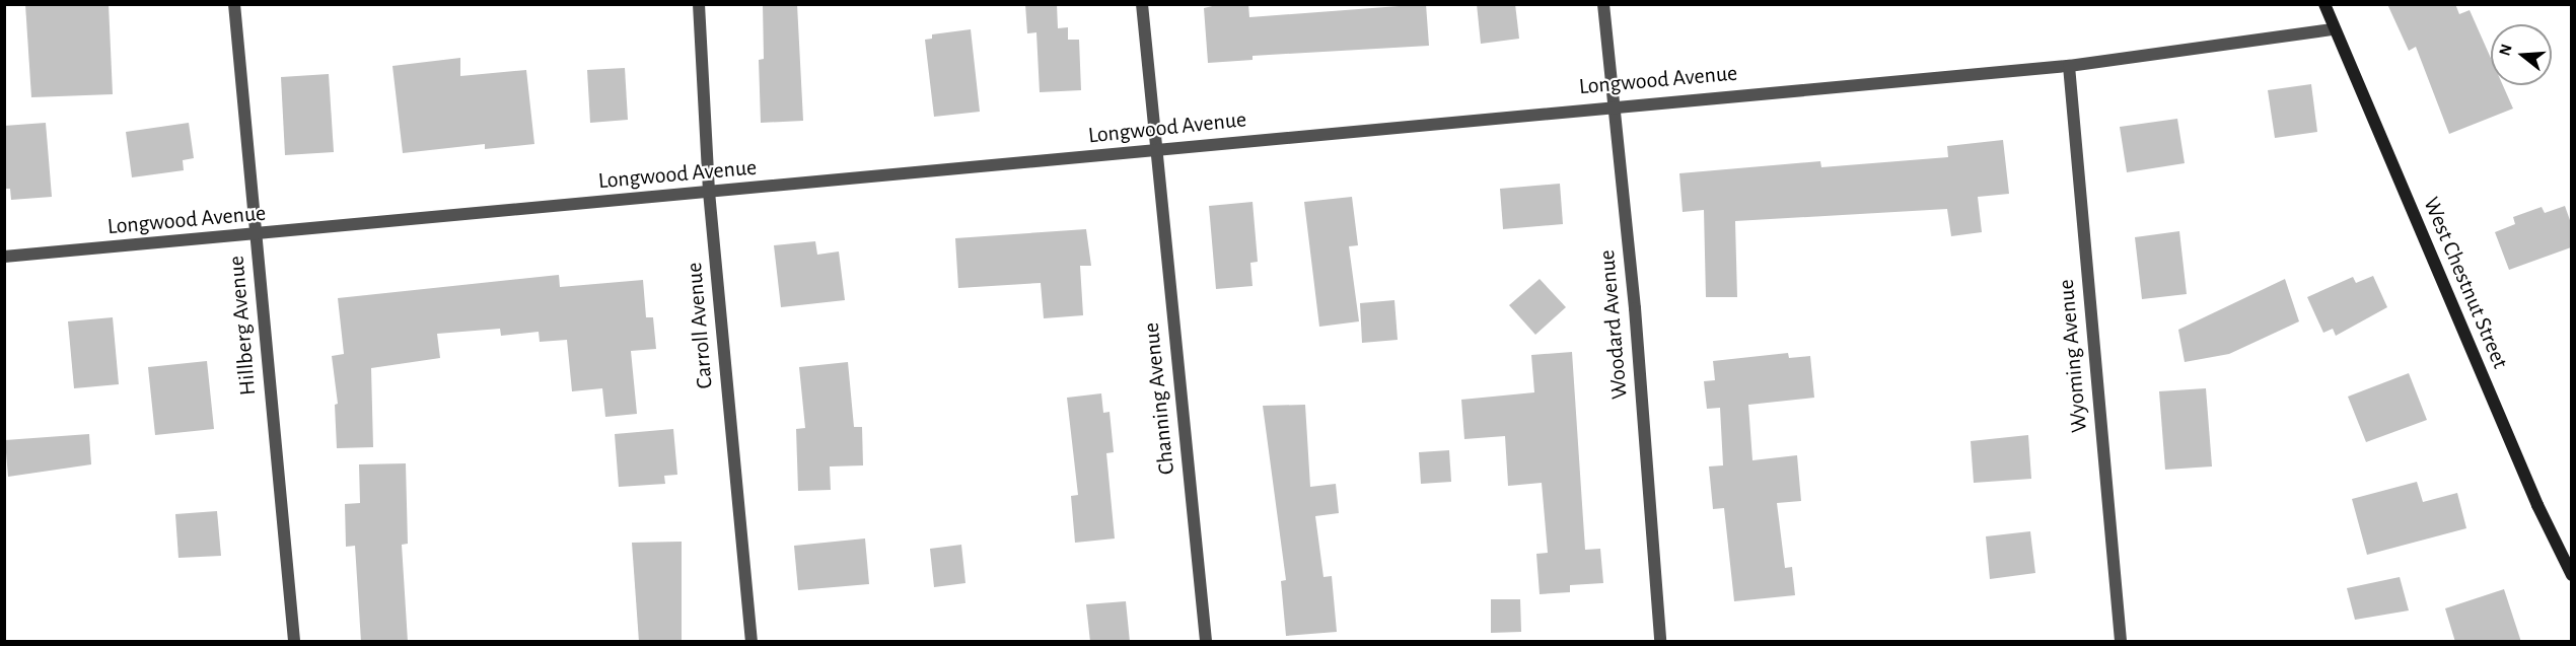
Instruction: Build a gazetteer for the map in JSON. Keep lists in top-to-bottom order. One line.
{"streets":{"main road":["West Chestnut Street"],"street":["Longwood Avenue","Woodard Avenue","Hillberg Avenue","Carroll Avenue","Wyoming Avenue","Channing Avenue"]},"crossings":[["Longwood Avenue","West Chestnut Street"],["Longwood Avenue","Woodard Avenue"],["Longwood Avenue","Hillberg Avenue"],["Longwood Avenue","Carroll Avenue"],["Longwood Avenue","Wyoming Avenue"],["Longwood Avenue","Channing Avenue"]],"north":"left"}
